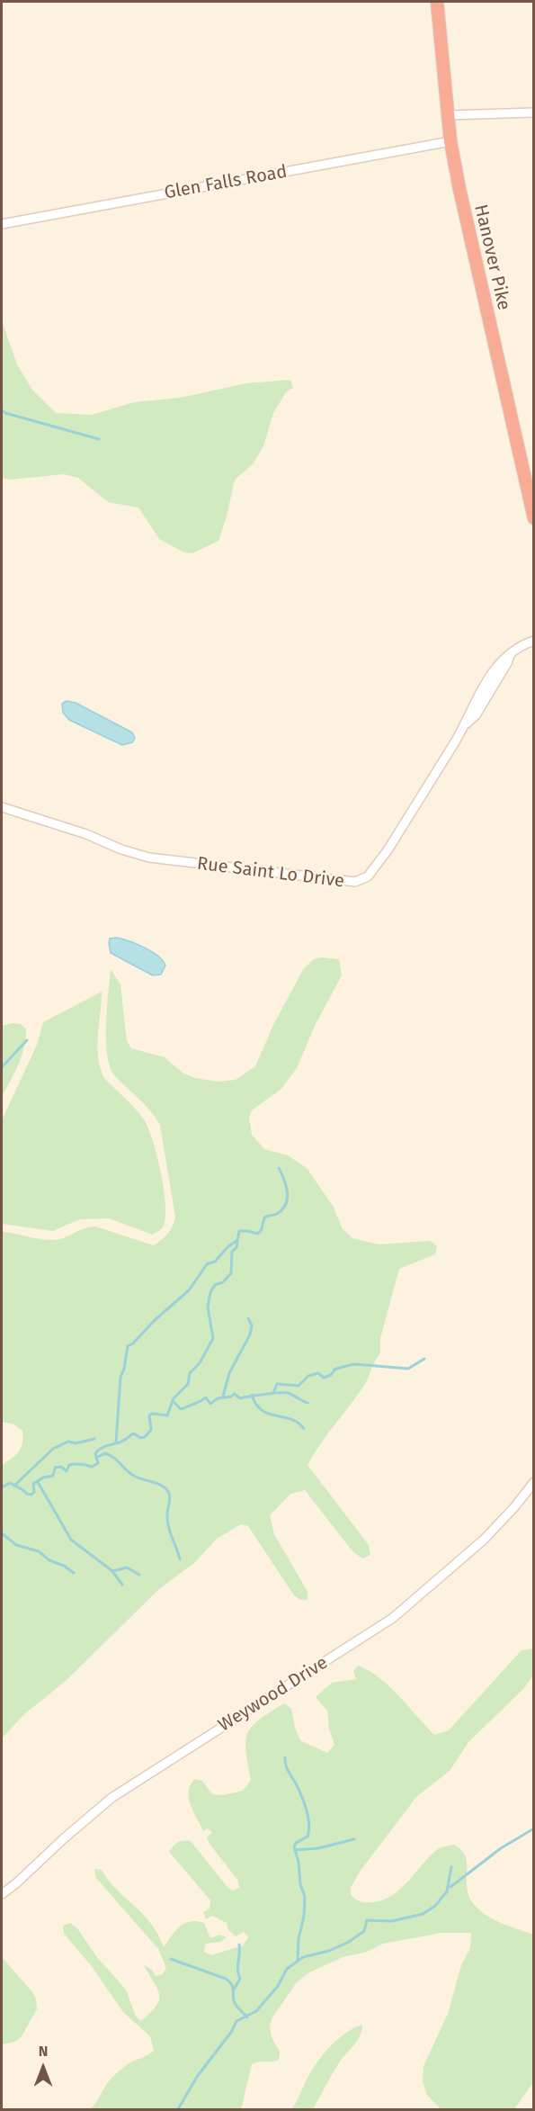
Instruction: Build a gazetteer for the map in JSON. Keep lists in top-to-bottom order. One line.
{"streets":{"highway":["Hanover Pike"],"street":["Glen Falls Road","Rue Saint Lo Drive","Weywood Drive"]},"crossings":[["Glen Falls Road","Hanover Pike"]],"north":"top"}
